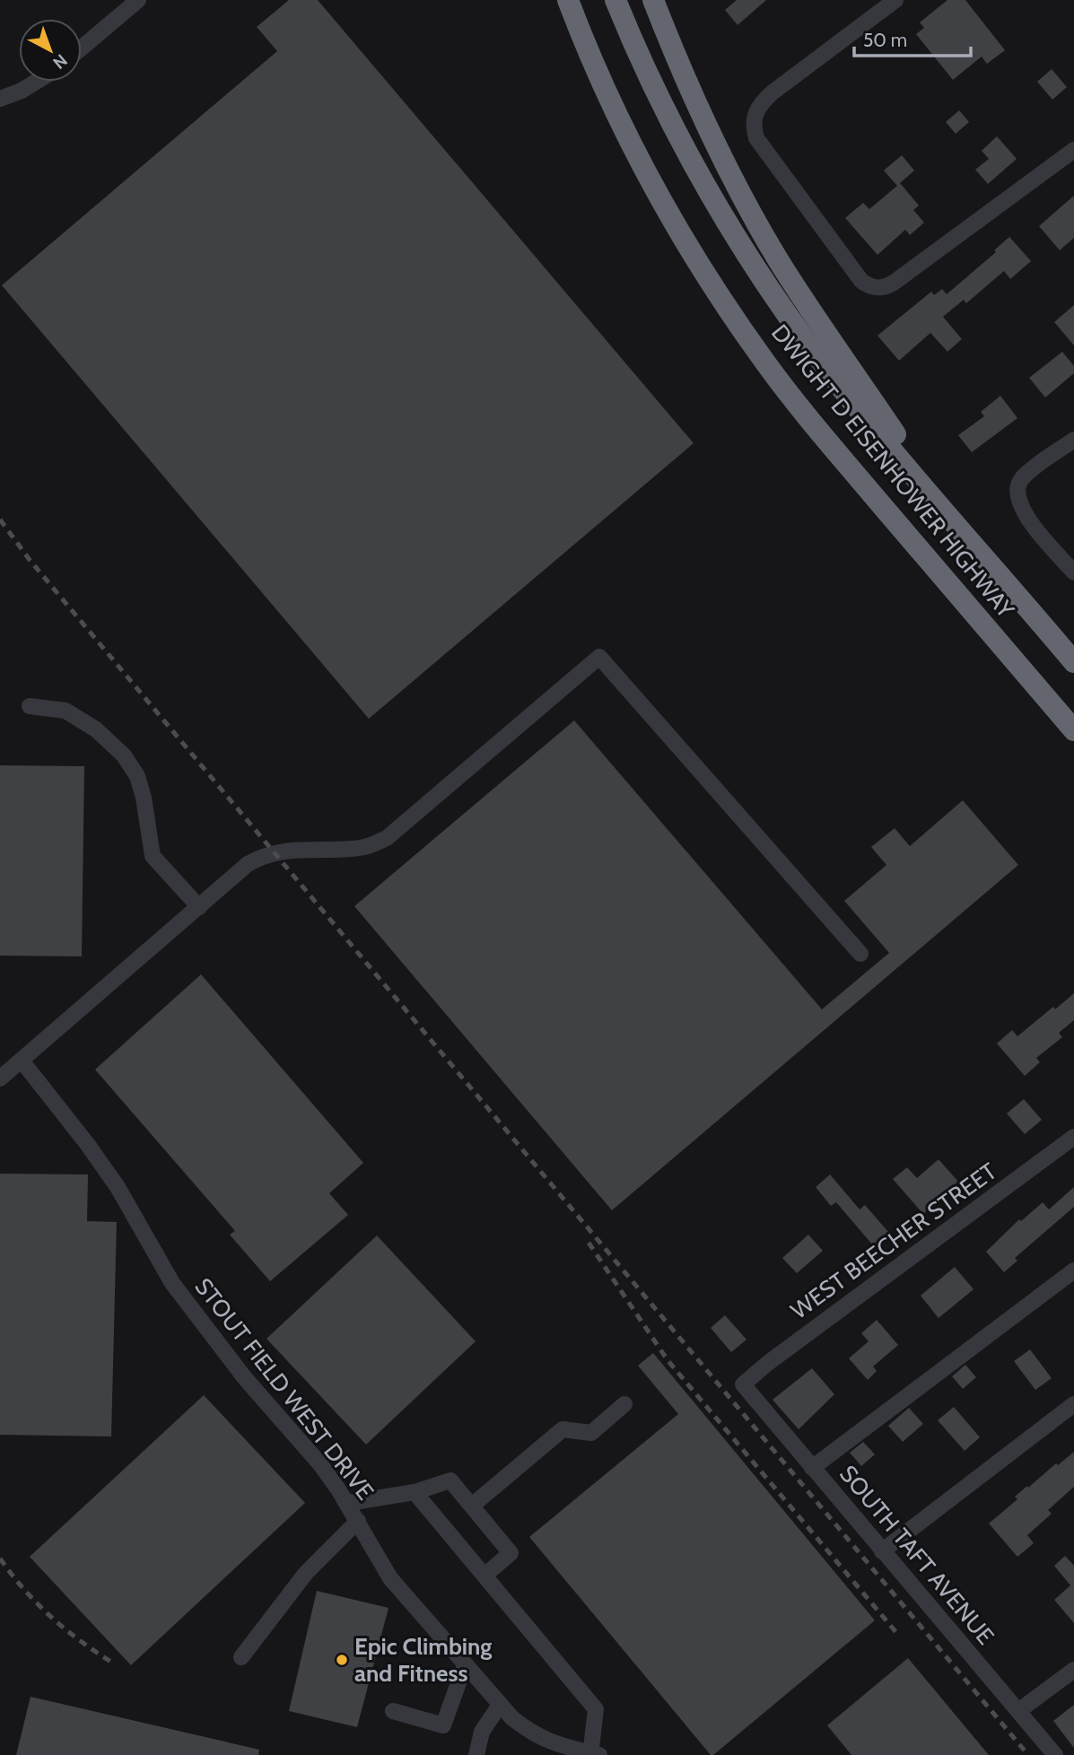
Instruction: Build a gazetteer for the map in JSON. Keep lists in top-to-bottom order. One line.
{"streets":{"highway":["DWIGHT D EISENHOWER HIGHWAY"],"street":["WEST BEECHER STREET","STOUT FIELD WEST DRIVE","SOUTH TAFT AVENUE"]},"crossings":[["WEST BEECHER STREET","SOUTH TAFT AVENUE"]],"places":["Epic Climbing and Fitness"],"scale_bar":"50 m","north":"bottom right"}
